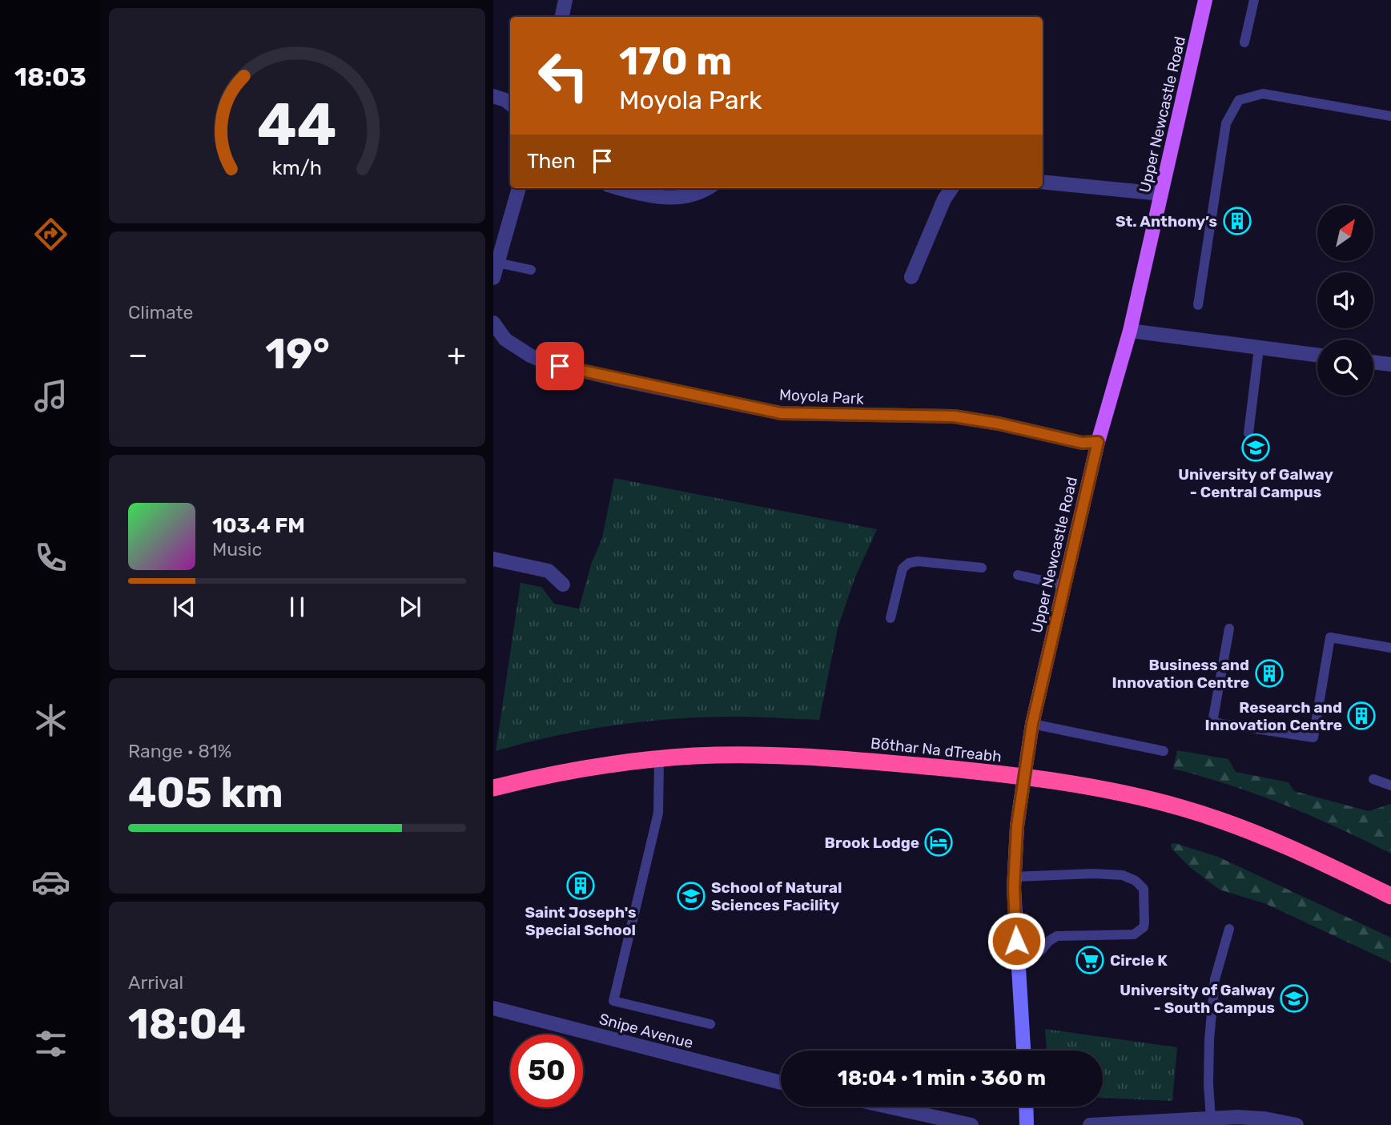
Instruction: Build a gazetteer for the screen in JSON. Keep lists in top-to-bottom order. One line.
{"streets":{"highway":["Bóthar Na dTreabh"],"main road":["Upper Newcastle Road"],"street":["Moyola Park","Snipe Avenue"]},"crossings":[["Upper Newcastle Road","Moyola Park"],["Upper Newcastle Road","Bóthar Na dTreabh"]],"places":{"building":["St. Anthony’s","Business and Innovation Centre","Research and Innovation Centre","Saint Joseph's Special School"],"school or university":["University of Galway - Central Campus","School of Natural Sciences Facility","University of Galway - South Campus"],"hotel":["Brook Lodge"],"supermarket":["Circle K"]},"north":"top right","page":{"tabs":"18:03","turn":["170 m","Moyola Park"],"then":"Then","tile":["Climate",["Range · 81%","405 km"],["Arrival","18:04"]],"heat":["−","19°","+"],"song":["103.4 FM","Music"],"limit":"50","trip":"18:04 · 1 min · 360 m","gauge":["44","km/h"]}}
